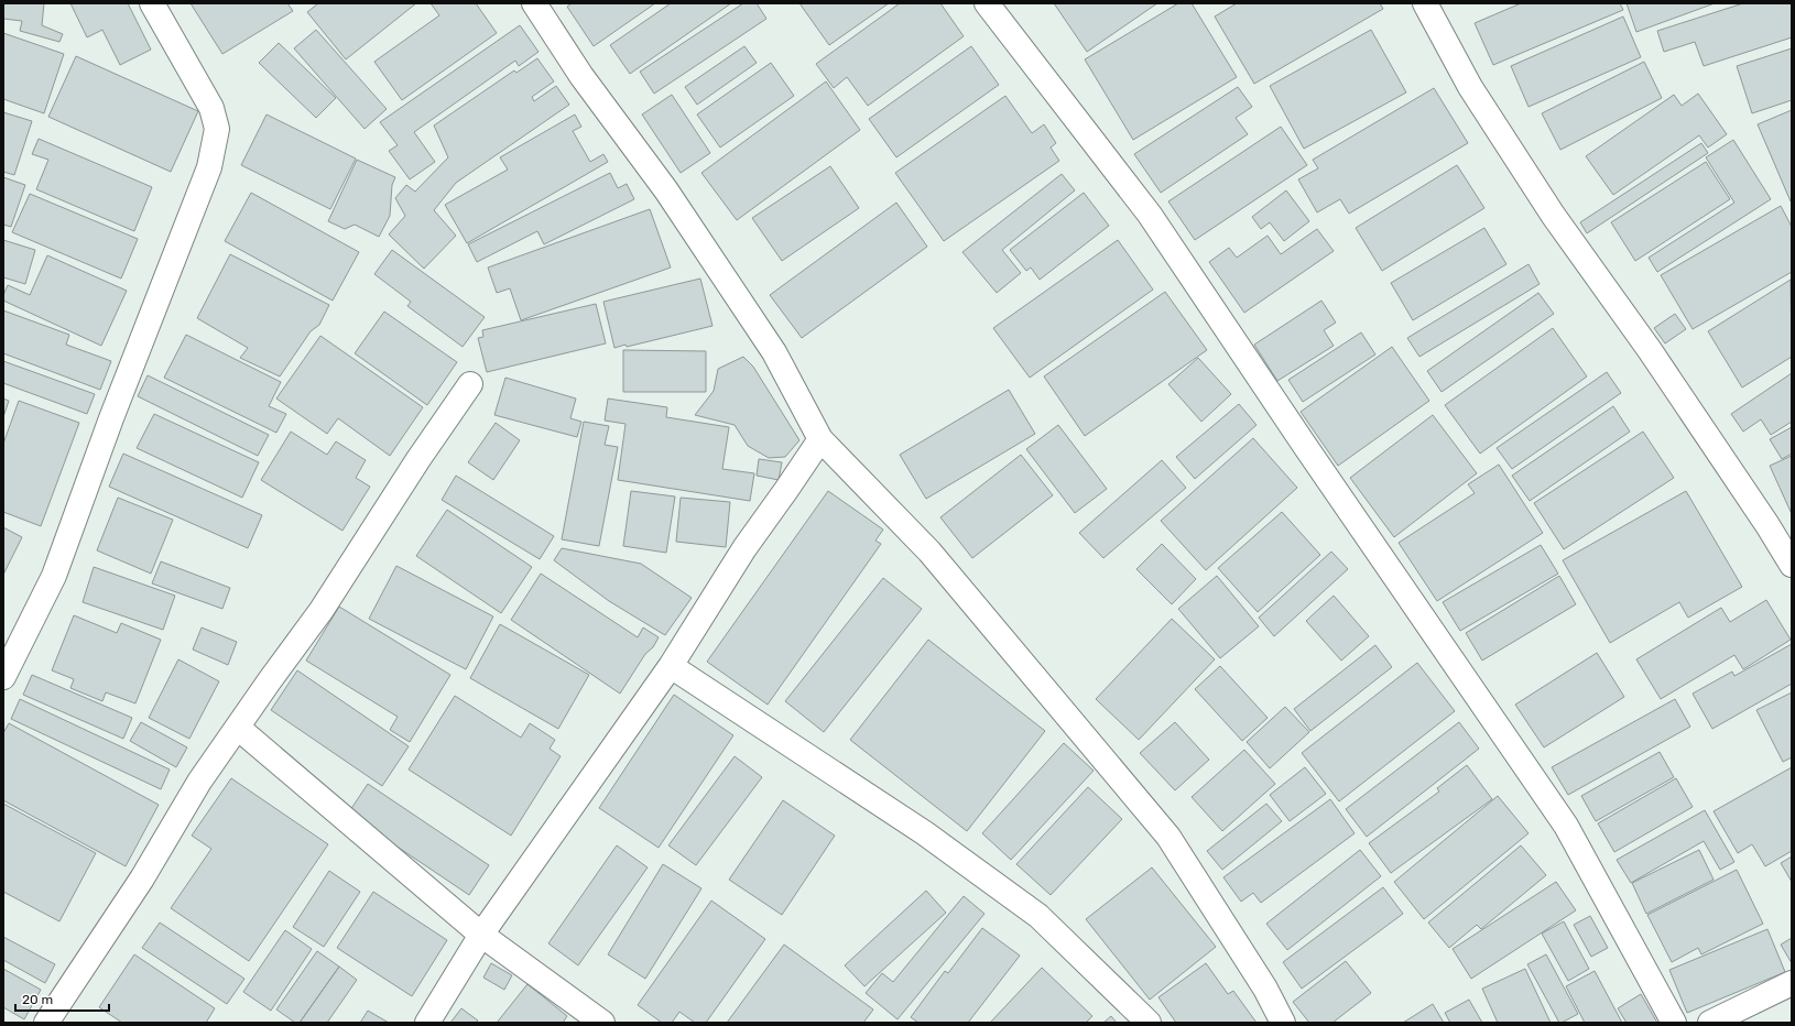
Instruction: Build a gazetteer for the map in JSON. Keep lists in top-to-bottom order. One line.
{"scale_bar":"20 m"}
